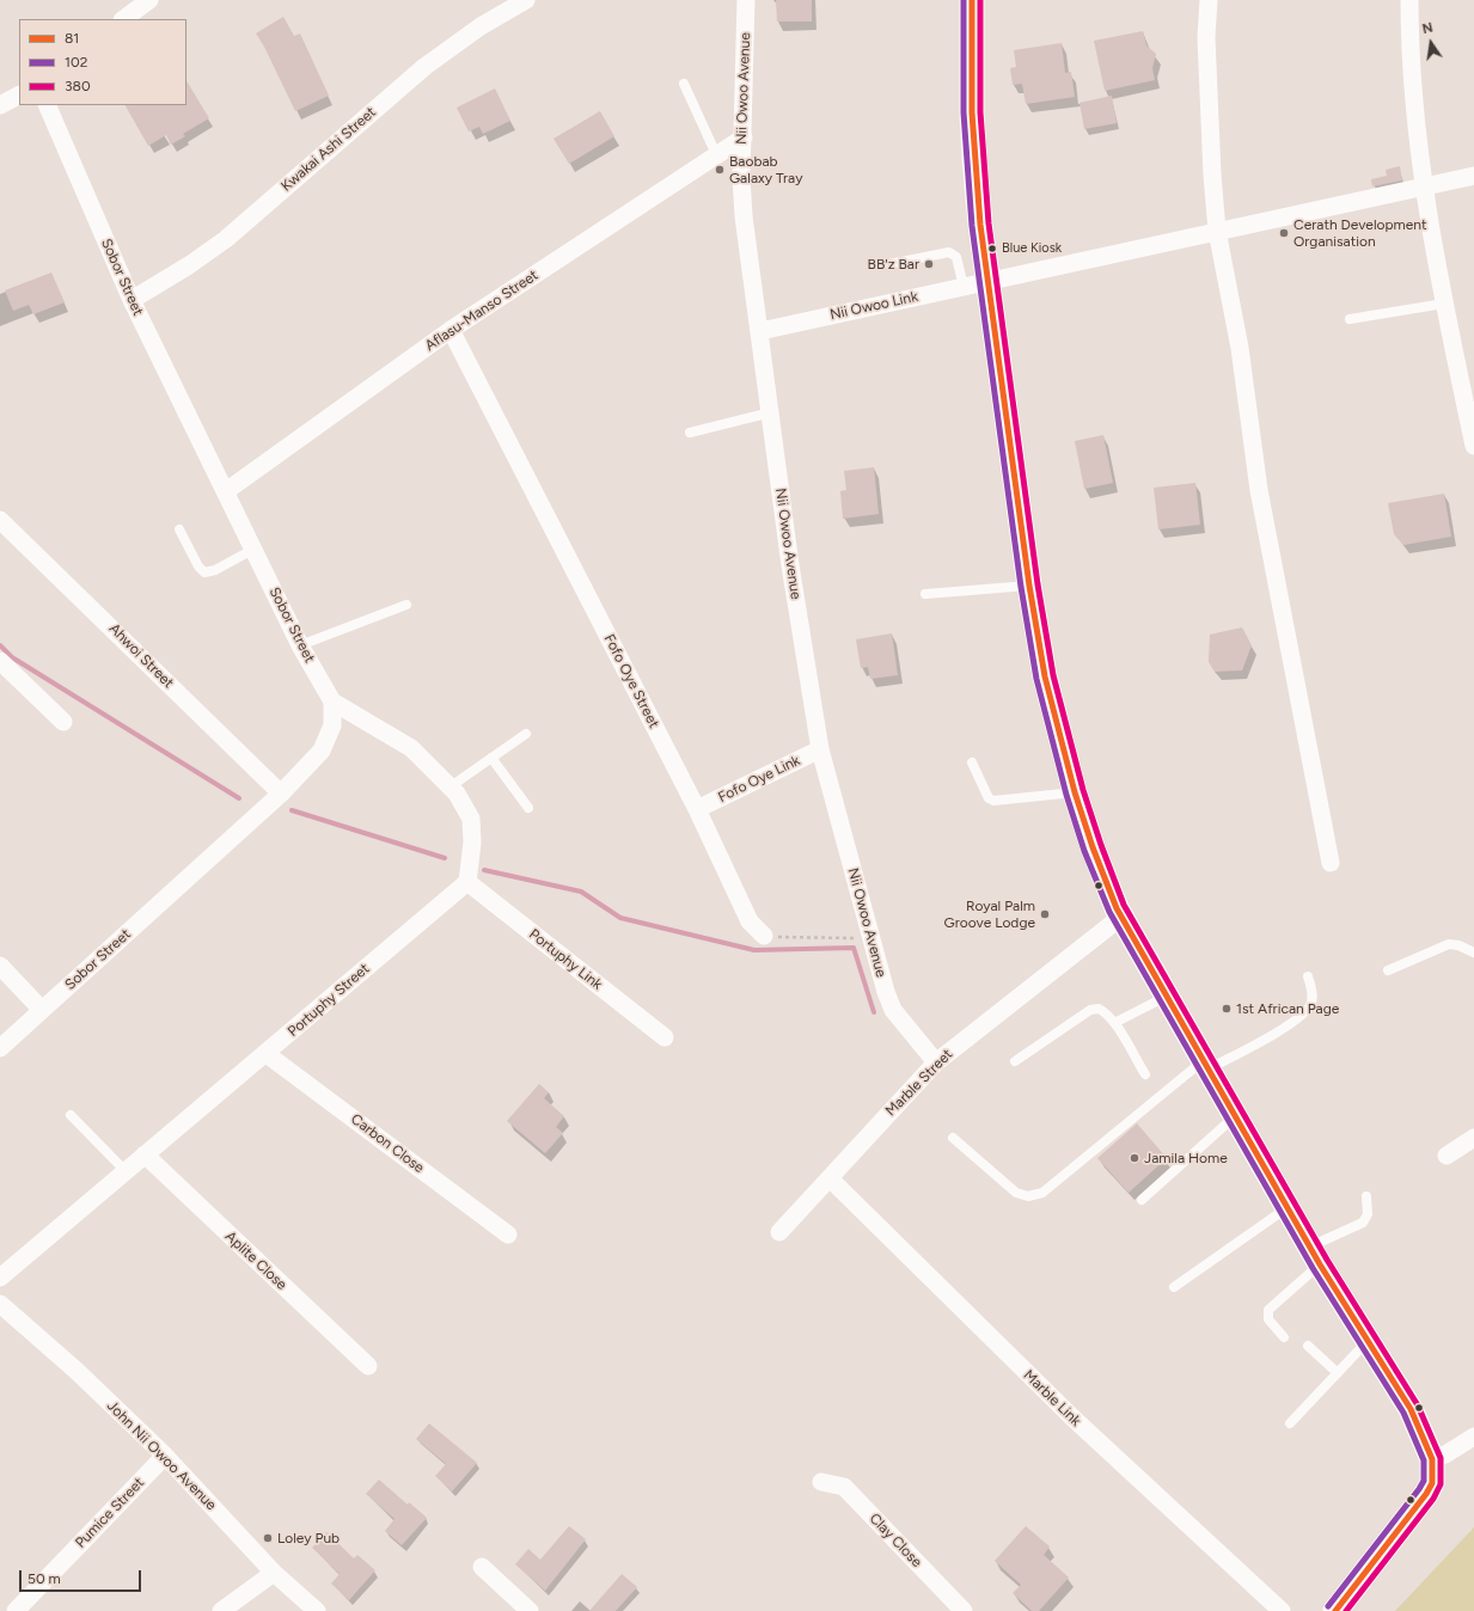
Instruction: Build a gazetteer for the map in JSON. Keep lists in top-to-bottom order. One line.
{"streets":{"street":["Nii Owoo Avenue","Kwakai Ashi Street","Sobor Street","Nii Owoo Link","Aflasu-Manso Street","Ahwoi Street","Fofo Oye Street","Fofo Oye Link","Portuphy Link","Portuphy Street","Marble Street","Carbon Close","Aplite Close","Marble Link","John Nii Owoo Avenue","Pumice Street","Clay Close"]},"crossings":[["Nii Owoo Avenue","Nii Owoo Link"],["Nii Owoo Avenue","Aflasu-Manso Street"],["Nii Owoo Avenue","Fofo Oye Link"],["Nii Owoo Avenue","Marble Street"],["Kwakai Ashi Street","Sobor Street"],["Sobor Street","Aflasu-Manso Street"],["Sobor Street","Ahwoi Street"],["Aflasu-Manso Street","Fofo Oye Street"],["Fofo Oye Street","Fofo Oye Link"],["Portuphy Link","Portuphy Street"],["Portuphy Street","Carbon Close"],["Portuphy Street","Aplite Close"],["Marble Street","Marble Link"],["John Nii Owoo Avenue","Pumice Street"]],"places":["Baobab Galaxy Tray","Cerath Development Organisation","Blue Kiosk","BB'z Bar","Royal Palm Groove Lodge","1st African Page","Jamila Home","Loley Pub"],"lines":["transit line 81","transit line 102","transit line 380"],"legend":["81","102","380"],"scale_bar":"50 m","north":"top"}
